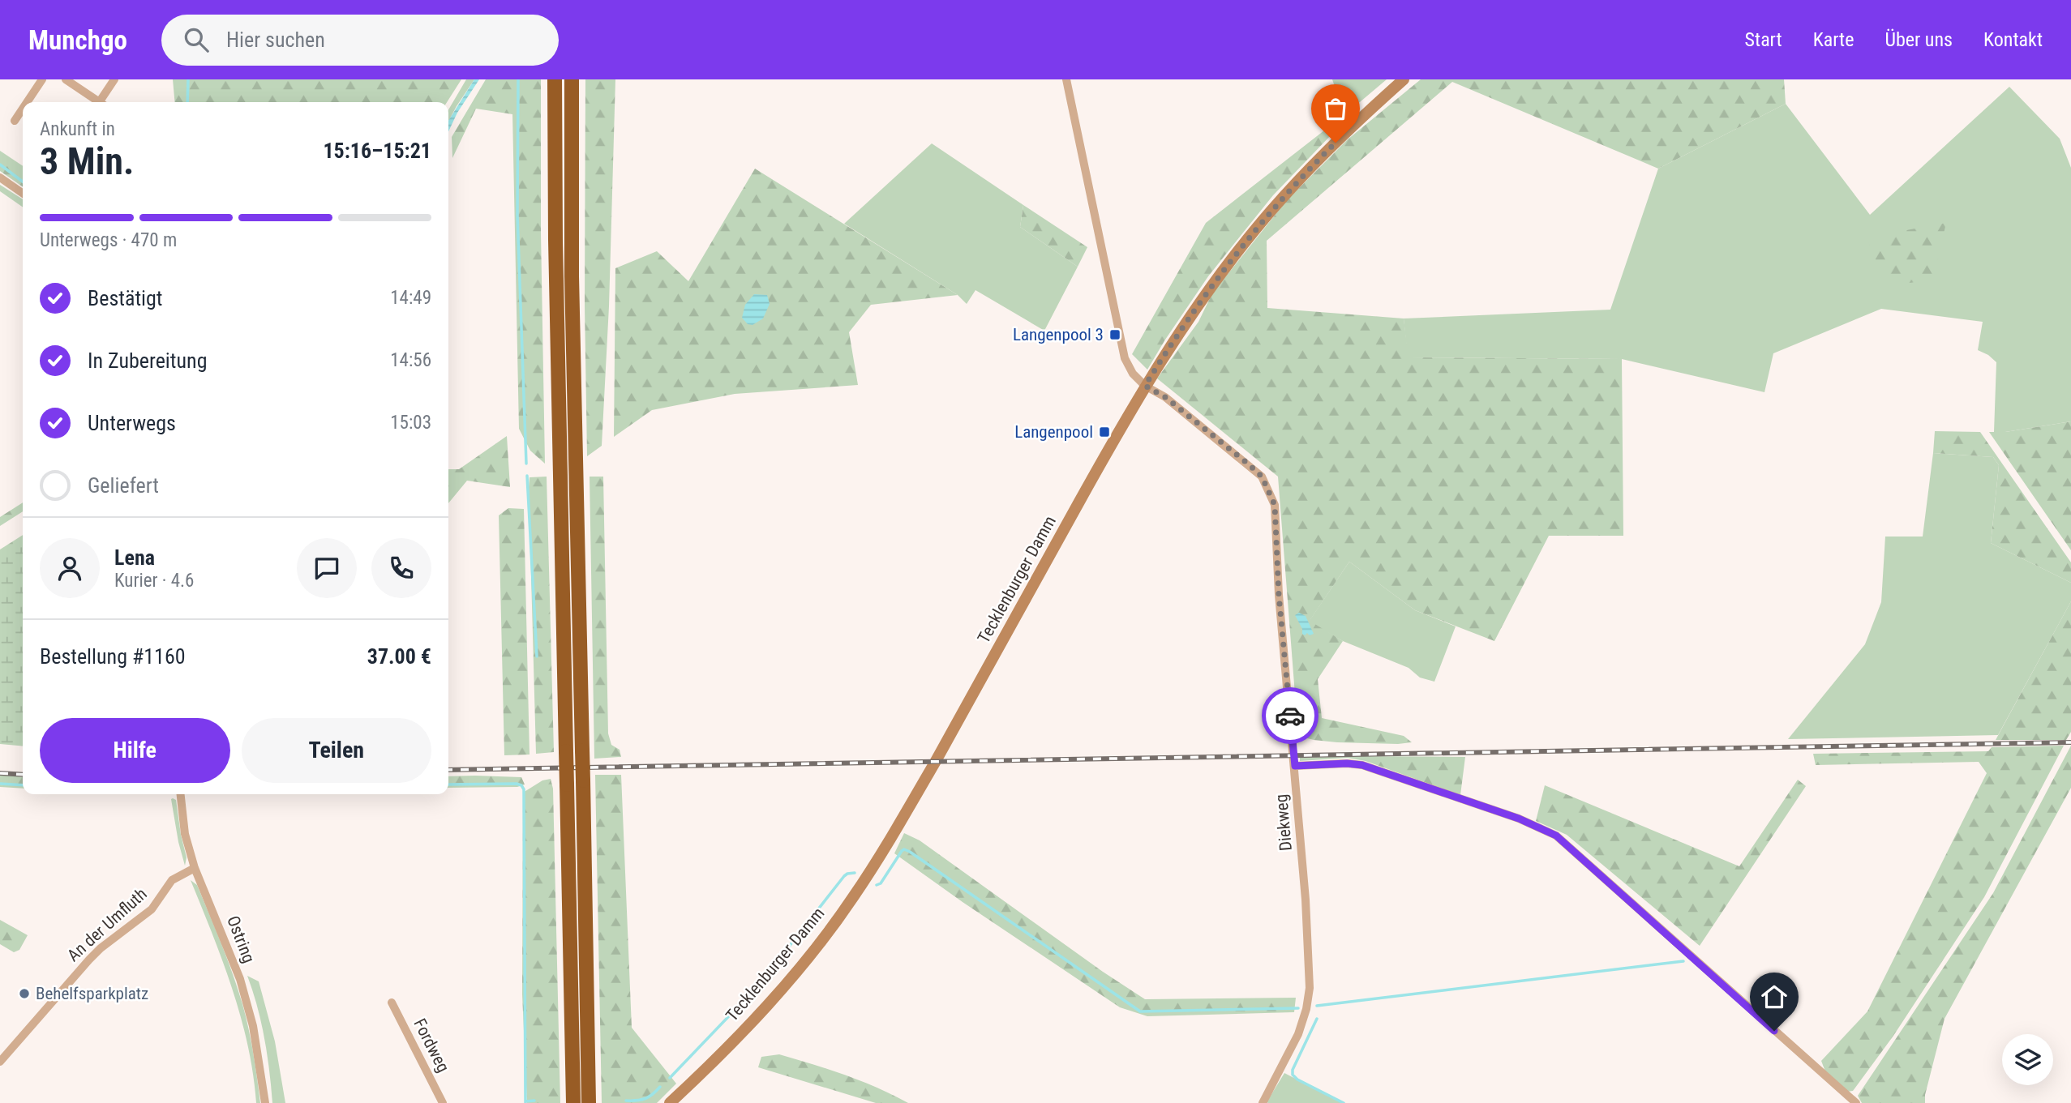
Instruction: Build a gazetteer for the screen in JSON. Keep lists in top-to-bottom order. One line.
{"streets":{"main road":["Tecklenburger Damm"],"street":["Diekweg","An der Umfluth","Ostring","Fordweg"]},"crossings":[["Tecklenburger Damm","Diekweg"],["An der Umfluth","Ostring"]],"places":{"transit":["Langenpool 3","Langenpool"],"other":["Behelfsparkplatz"]},"page":{"header":"Munchgo","search":"Hier suchen","nav":["Start","Karte","Über uns","Kontakt"],"heading":["3 Min.","Ankunft in","15:16–15:21"],"panel":["Lena","Kurier · 4.6","Bestellung #1160","37.00 €"],"bar":"Unterwegs · 470 m","list":[["Bestätigt","14:49"],["In Zubereitung","14:56"],["Unterwegs","15:03"],"Geliefert"],"buttons":["Hilfe","Teilen"]}}
